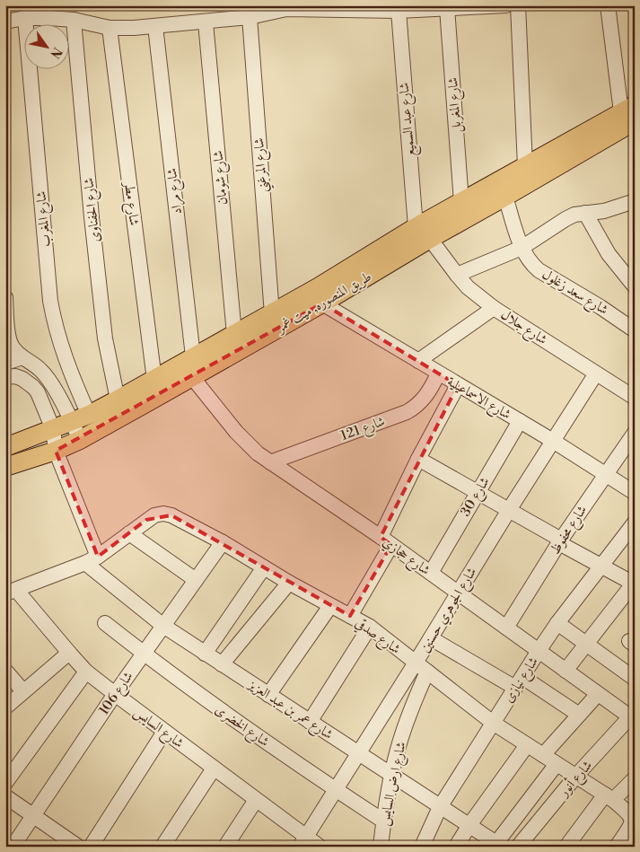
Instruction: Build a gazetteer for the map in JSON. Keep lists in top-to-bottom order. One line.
{"streets":{"main road":["طريق المنصوره, ميت غمر"],"street":["شارع المغربل","شارع عبد السميع","شارع المرغني","شارع شومان","شارع مراد","شارع مطر","شارع الحفناوى","شارع المغرب","شارع سعد زغلول","شارع جلال","شارع الاسماعيلية","شارع 121","شارع 30","شارع محفوظ","شارع حجازي","شارع الجوهري حسنين","شارع صدقي","شارع نيازى","شارع 106","شارع عمر بن عبد العزيز","شارع الخضرى","شارع السايس","شارع أنور","شارع ارض السايس"]},"crossings":[["شارع المغربل","طريق المنصوره, ميت غمر"],["شارع عبد السميع","طريق المنصوره, ميت غمر"],["شارع عبد السميع","شارع جلال"],["شارع المرغني","طريق المنصوره, ميت غمر"],["شارع شومان","طريق المنصوره, ميت غمر"],["شارع مراد","طريق المنصوره, ميت غمر"],["شارع مطر","طريق المنصوره, ميت غمر"],["شارع الحفناوى","طريق المنصوره, ميت غمر"],["شارع المغرب","طريق المنصوره, ميت غمر"],["شارع سعد زغلول","طريق المنصوره, ميت غمر"],["طريق المنصوره, ميت غمر","شارع جلال"],["طريق المنصوره, ميت غمر","شارع الاسماعيلية"],["طريق المنصوره, ميت غمر","شارع حجازي"],["شارع جلال","شارع الجوهري حسنين"],["شارع الاسماعيلية","شارع 121"],["شارع الاسماعيلية","شارع 30"],["شارع الاسماعيلية","شارع محفوظ"],["شارع الاسماعيلية","شارع الجوهري حسنين"],["شارع 121","شارع حجازي"],["شارع 30","شارع حجازي"],["شارع محفوظ","شارع حجازي"],["شارع حجازي","شارع الجوهري حسنين"],["شارع حجازي","شارع نيازى"],["شارع حجازي","شارع أنور"],["شارع الجوهري حسنين","شارع صدقي"],["شارع الجوهري حسنين","شارع عمر بن عبد العزيز"],["شارع الجوهري حسنين","شارع الخضرى"],["شارع الجوهري حسنين","شارع السايس"],["شارع الجوهري حسنين","شارع ارض السايس"],["شارع صدقي","شارع نيازى"],["شارع صدقي","شارع 106"],["شارع صدقي","شارع أنور"],["شارع صدقي","شارع ارض السايس"],["شارع نيازى","شارع عمر بن عبد العزيز"],["شارع 106","شارع عمر بن عبد العزيز"],["شارع 106","شارع الخضرى"],["شارع 106","شارع السايس"],["شارع عمر بن عبد العزيز","شارع ارض السايس"],["شارع الخضرى","شارع ارض السايس"]],"north":"bottom right"}
